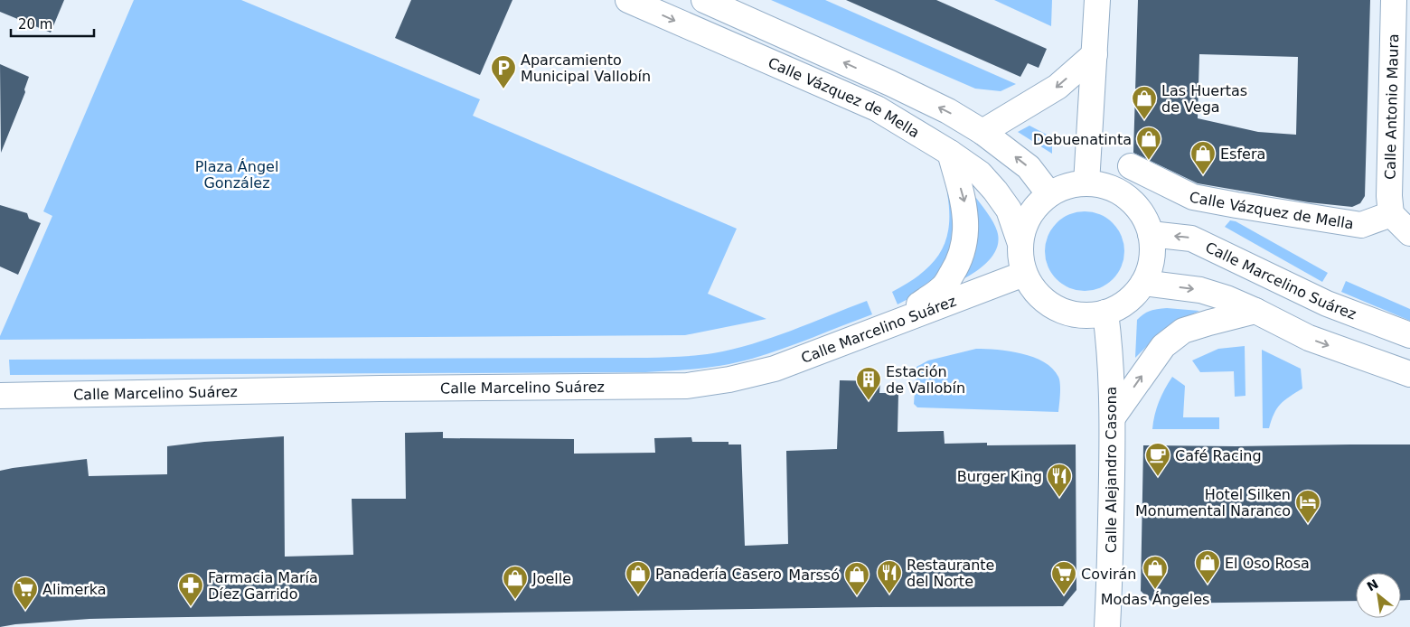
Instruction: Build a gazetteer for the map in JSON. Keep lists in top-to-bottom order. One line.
{"streets":{"street":["Calle Vázquez de Mella","Calle Antonio Maura","Calle Marcelino Suárez","Calle Alejandro Casona"]},"crossings":[["Calle Vázquez de Mella","Calle Antonio Maura"],["Calle Vázquez de Mella","Calle Marcelino Suárez"],["Calle Vázquez de Mella","Calle Alejandro Casona"],["Calle Marcelino Suárez","Calle Alejandro Casona"]],"parks":["Plaza Ángel González"],"places":{"parking":["Aparcamiento Municipal Vallobín"],"shop":["Las Huertas de Vega","Debuenatinta","Esfera","El Oso Rosa","Modas Ángeles","Panadería Casero","Marssó","Joelle"],"building":["Estación de Vallobín"],"cafe":["Café Racing"],"restaurant":["Burger King","Restaurante del Norte"],"hotel":["Hotel Silken Monumental Naranco"],"supermarket":["Covirán","Alimerka"],"pharmacy":["Farmacia María Díez Garrido"]},"scale_bar":"20 m","north":"top left"}
